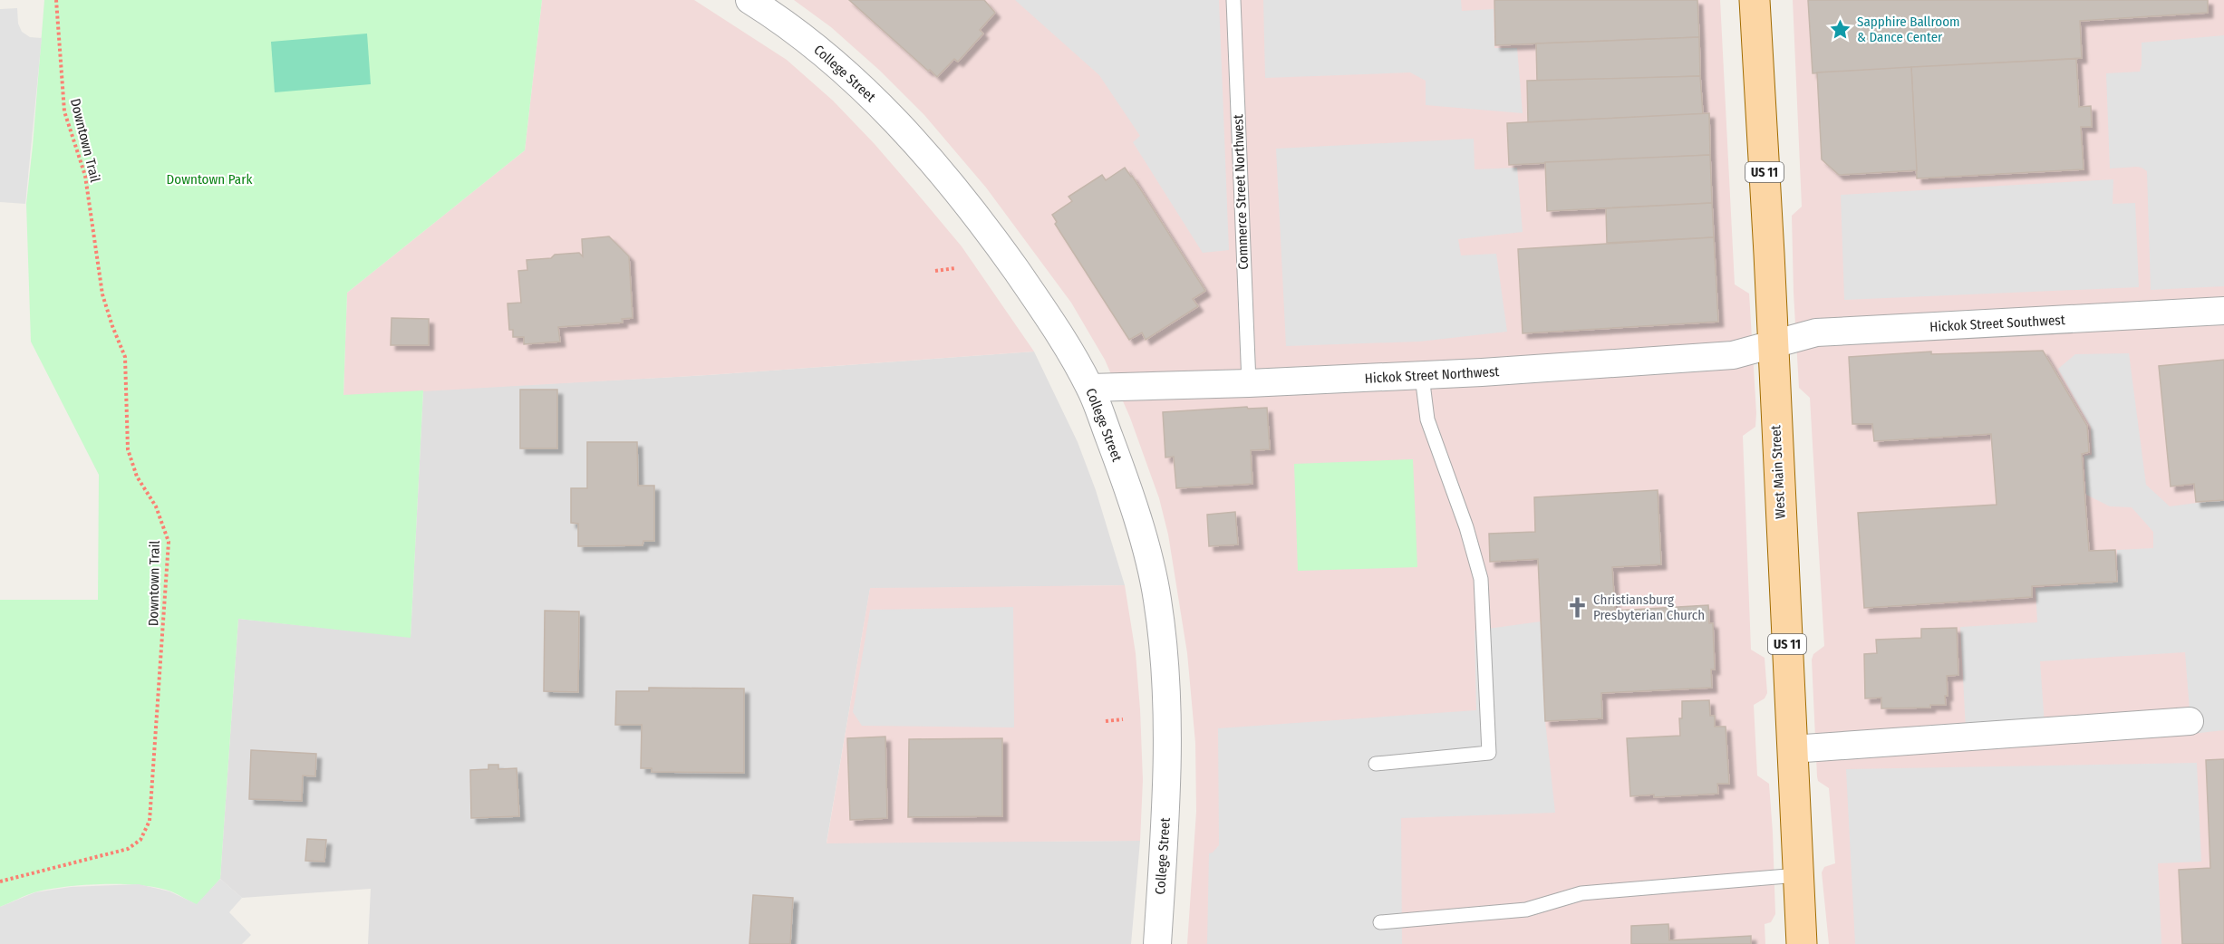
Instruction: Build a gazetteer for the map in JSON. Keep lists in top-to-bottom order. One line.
{"streets":{"main road":["US 11","West Main Street"],"street":["College Street","Hickok Street Southwest","Hickok Street Northwest"],"lane":["Commerce Street Northwest"],"path":["Downtown Trail"]},"crossings":[["College Street","Hickok Street Northwest"],["Commerce Street Northwest","Hickok Street Northwest"],["Hickok Street Southwest","Hickok Street Northwest"],["Hickok Street Southwest","West Main Street"],["Hickok Street Northwest","West Main Street"]],"parks":["Downtown Park"],"places":{"place":["Sapphire Ballroom & Dance Center"],"church":["Christiansburg Presbyterian Church"]}}
